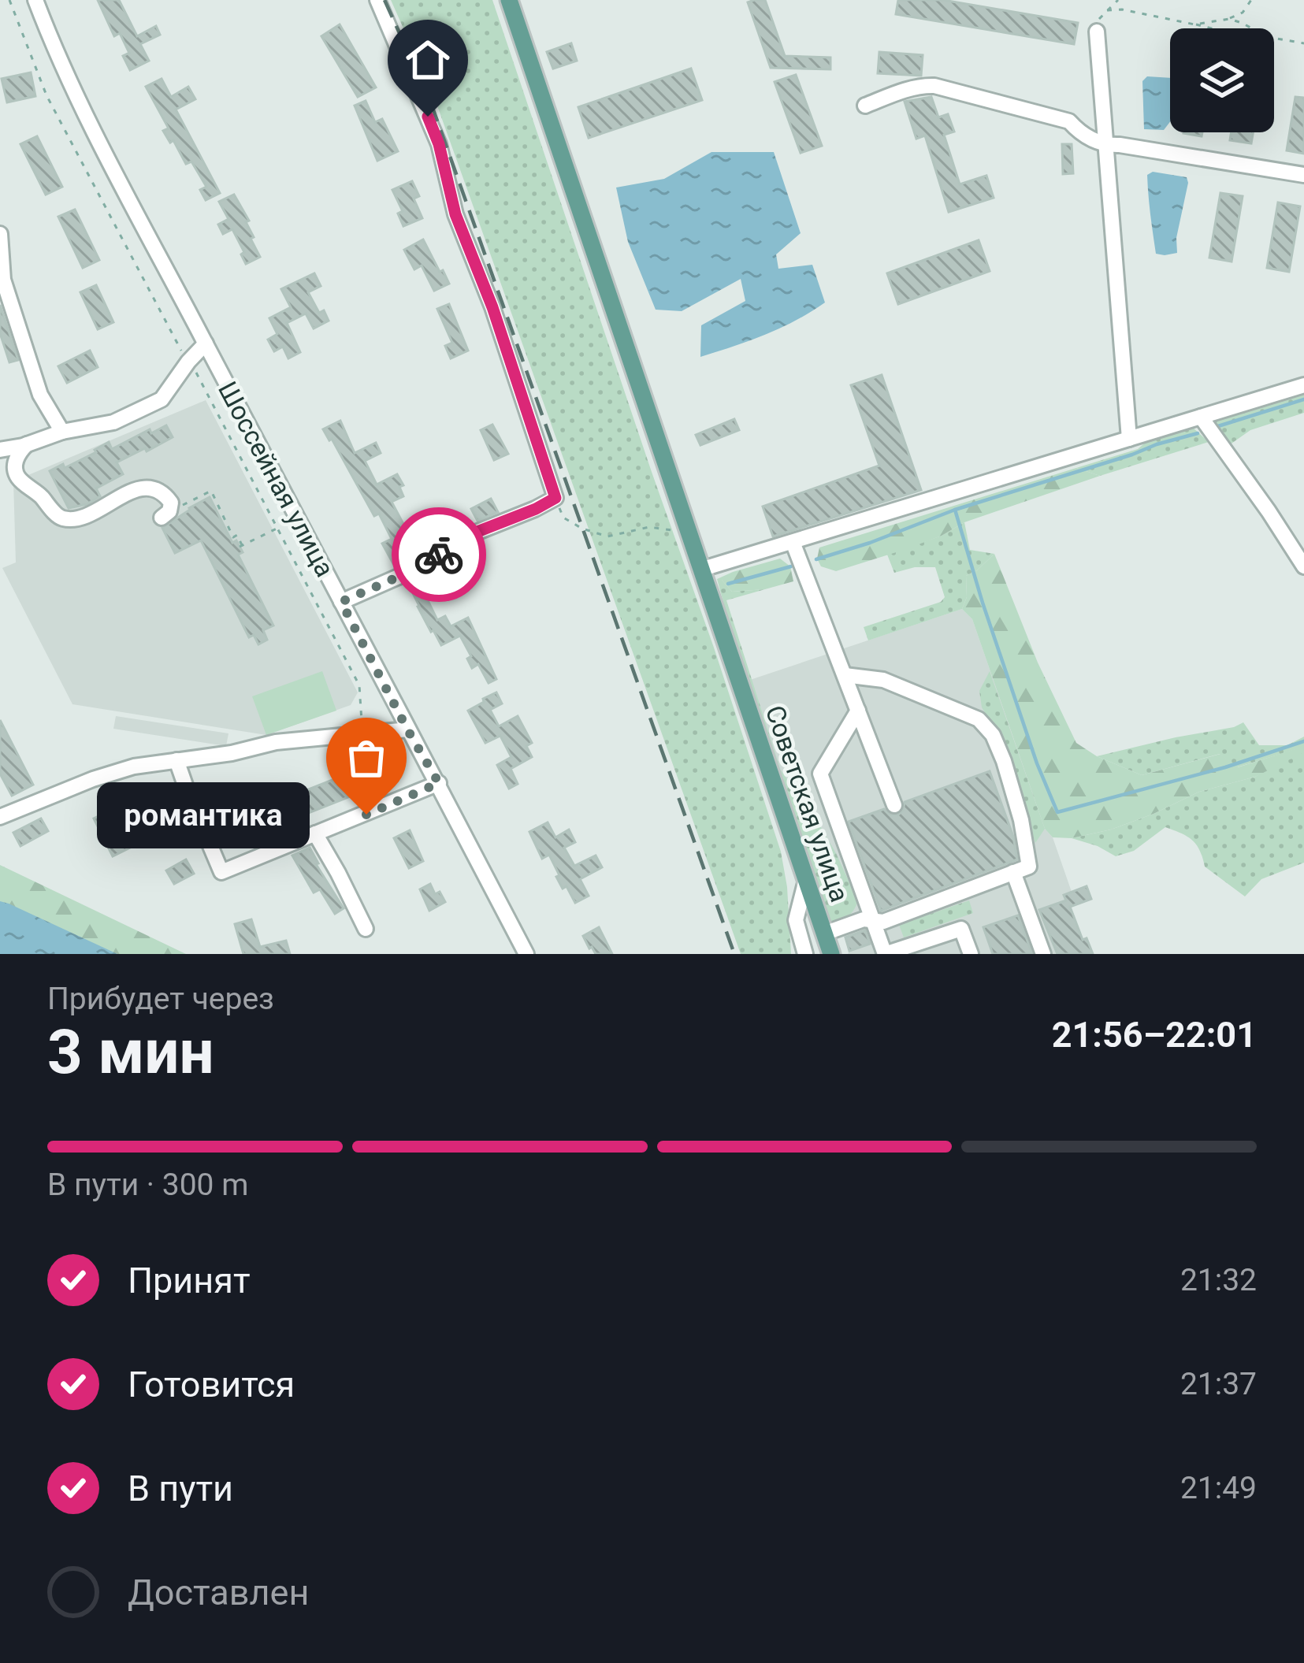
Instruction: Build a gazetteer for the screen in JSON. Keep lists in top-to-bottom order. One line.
{"streets":{"main road":["Советская улица"],"street":["Шоссейная улица"]},"places":["романтика"],"page":{"bubble":"романтика","heading":["3 мин","Прибудет через","21:56–22:01"],"bar":"В пути · 300 m","list":[["Принят","21:32"],["Готовится","21:37"],["В пути","21:49"],"Доставлен"]}}
